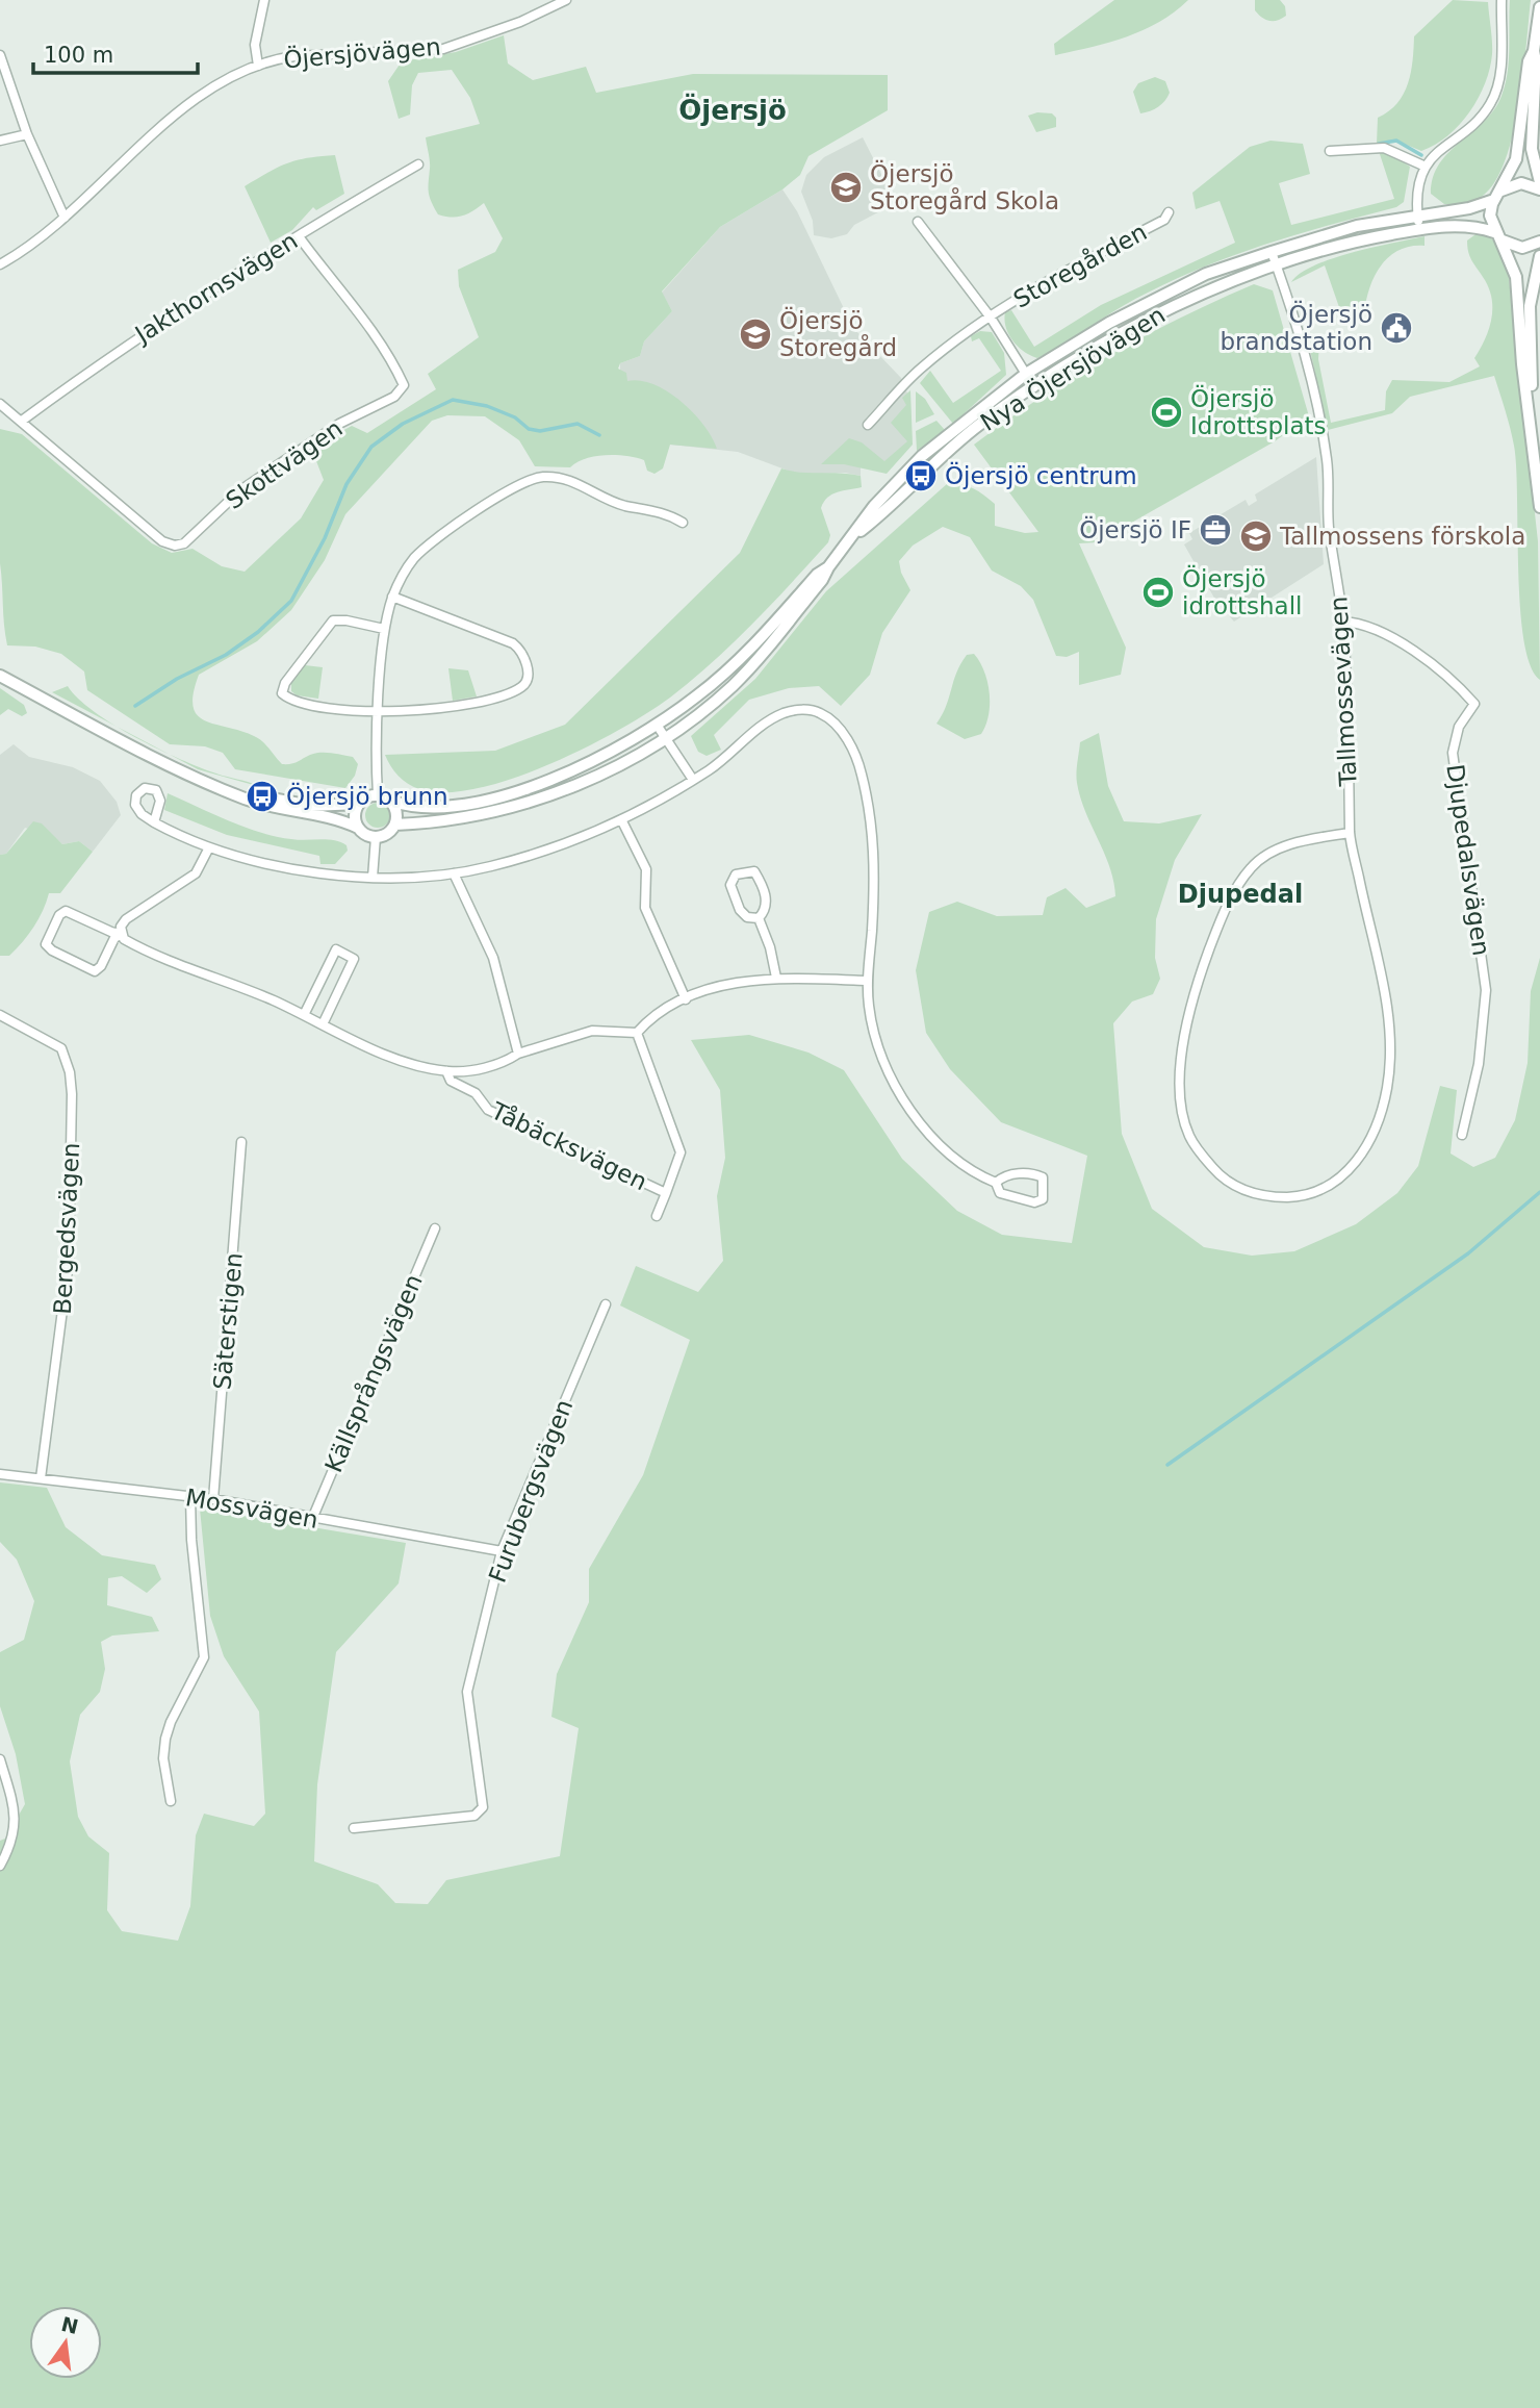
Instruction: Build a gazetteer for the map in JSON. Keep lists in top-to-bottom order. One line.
{"streets":{"street":["Öjersjövägen","Storegården","Jakthornsvägen","Nya Öjersjövägen","Skottvägen","Tallmossevägen","Djupedalsvägen","Tåbäcksvägen","Bergedsvägen","Säterstigen","Källsprångsvägen","Furubergsvägen","Mossvägen"]},"crossings":[["Storegården","Nya Öjersjövägen"],["Jakthornsvägen","Skottvägen"],["Nya Öjersjövägen","Tallmossevägen"],["Tallmossevägen","Djupedalsvägen"],["Bergedsvägen","Mossvägen"],["Säterstigen","Mossvägen"],["Källsprångsvägen","Mossvägen"],["Furubergsvägen","Mossvägen"]],"districts":["Öjersjö","Djupedal"],"places":{"school or university":["Öjersjö Storegård Skola","Öjersjö Storegård","Tallmossens förskola"],"public building":["Öjersjö brandstation"],"sports":["Öjersjö Idrottsplats","Öjersjö idrottshall"],"bus stop":["Öjersjö centrum","Öjersjö brunn"],"office":["Öjersjö IF"]},"scale_bar":"100 m","north":"top"}
